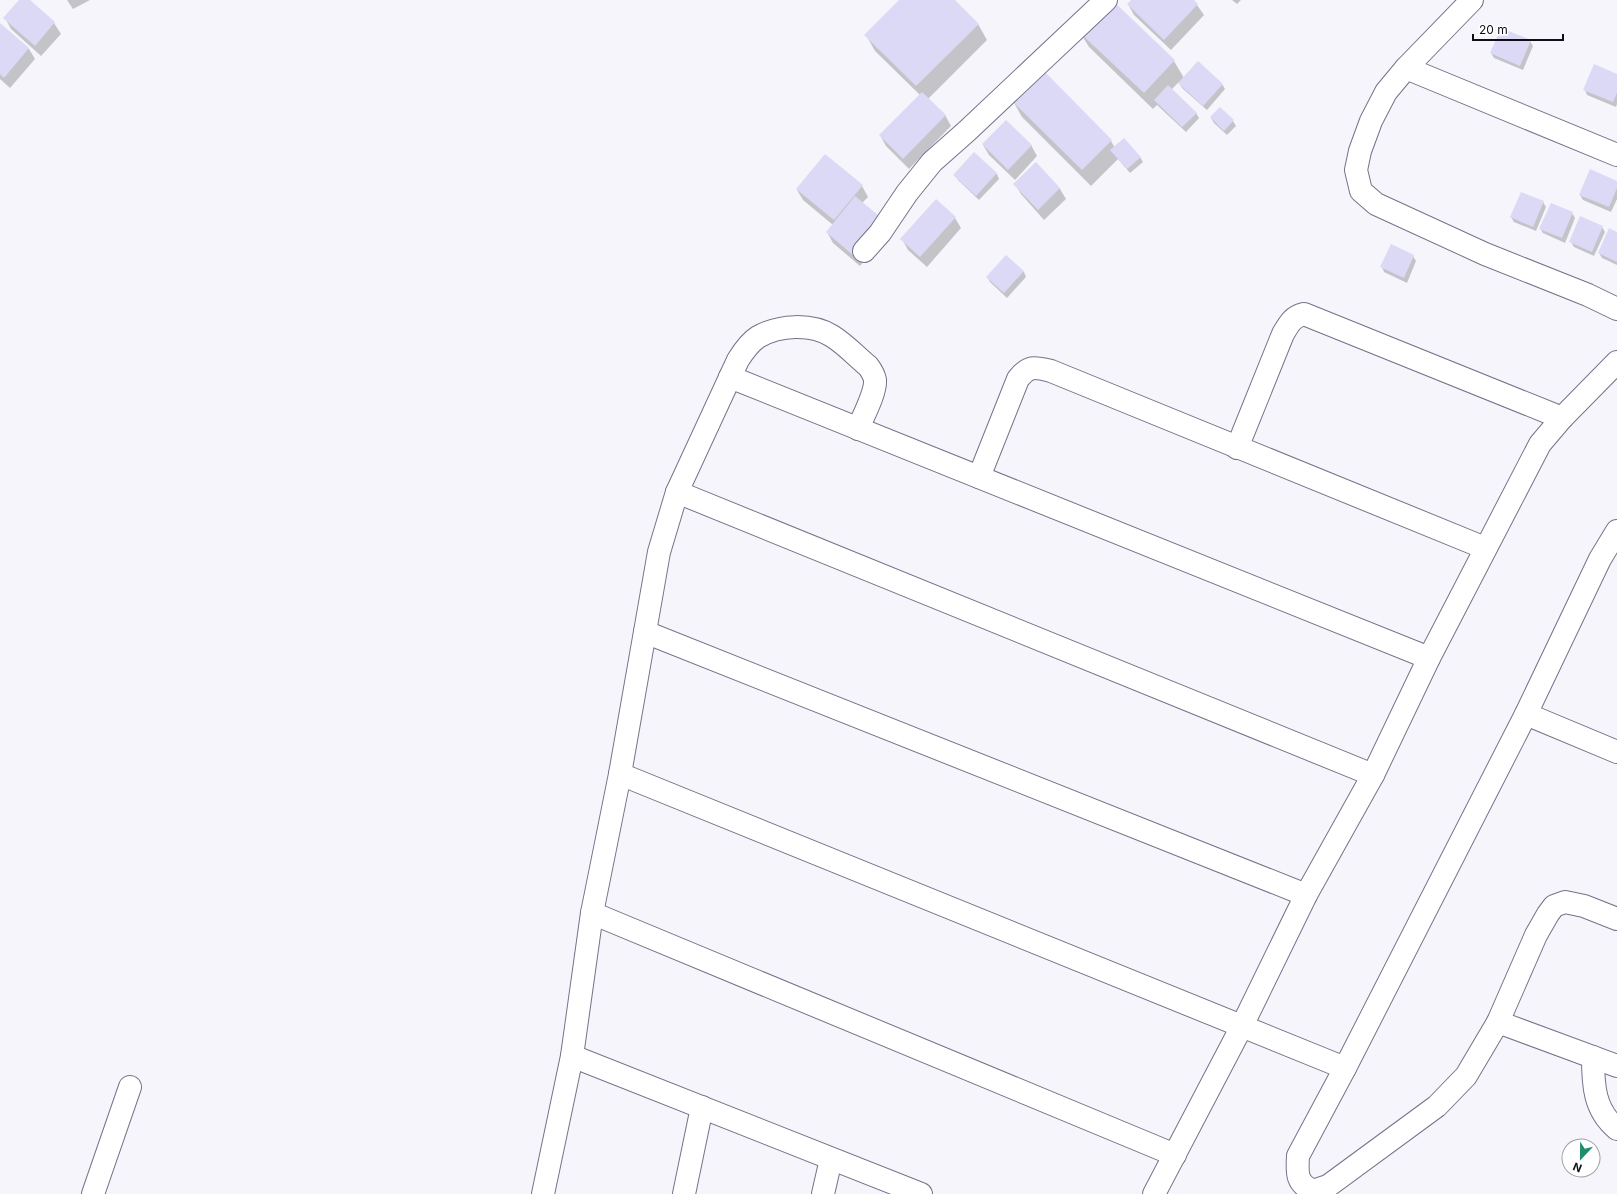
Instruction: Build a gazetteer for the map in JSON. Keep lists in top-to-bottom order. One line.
{"scale_bar":"20 m","north":"bottom"}
